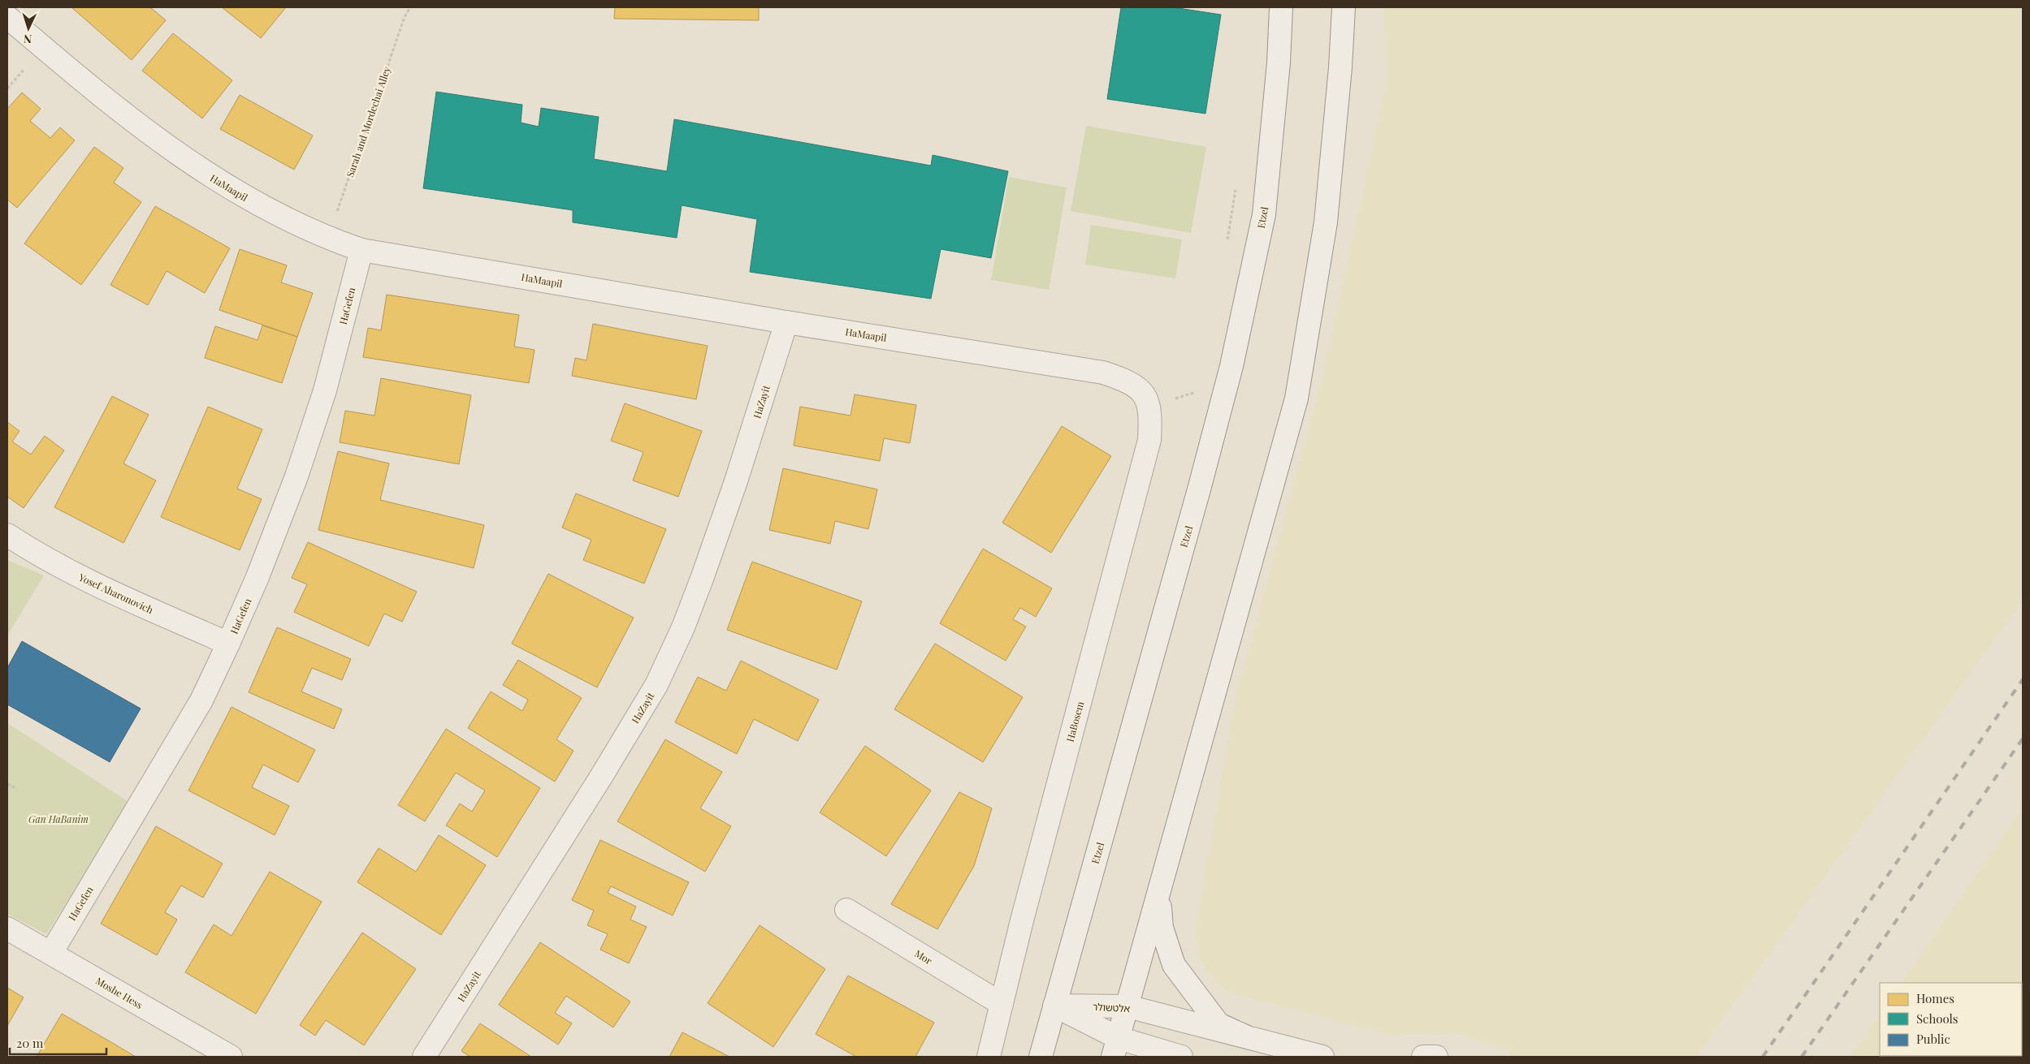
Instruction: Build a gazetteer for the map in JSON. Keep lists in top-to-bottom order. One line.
{"streets":{"street":["HaMaapil","Etzel","HaGefen","HaZayit","Yosef Aharonovich","HaBosem","Mor","Moshe Hess","אלטשולר"],"path":["Sarah and Mordechai Alley"]},"crossings":[["Sarah and Mordechai Alley","HaMaapil"],["HaMaapil","HaGefen"],["HaMaapil","HaZayit"],["HaMaapil","HaBosem"],["Etzel","אלטשולר"],["HaGefen","Yosef Aharonovich"],["HaGefen","Moshe Hess"],["HaBosem","Mor"]],"parks":["Gan HaBanim"],"legend":["Homes","Schools","Public"],"scale_bar":"20 m","north":"bottom"}
